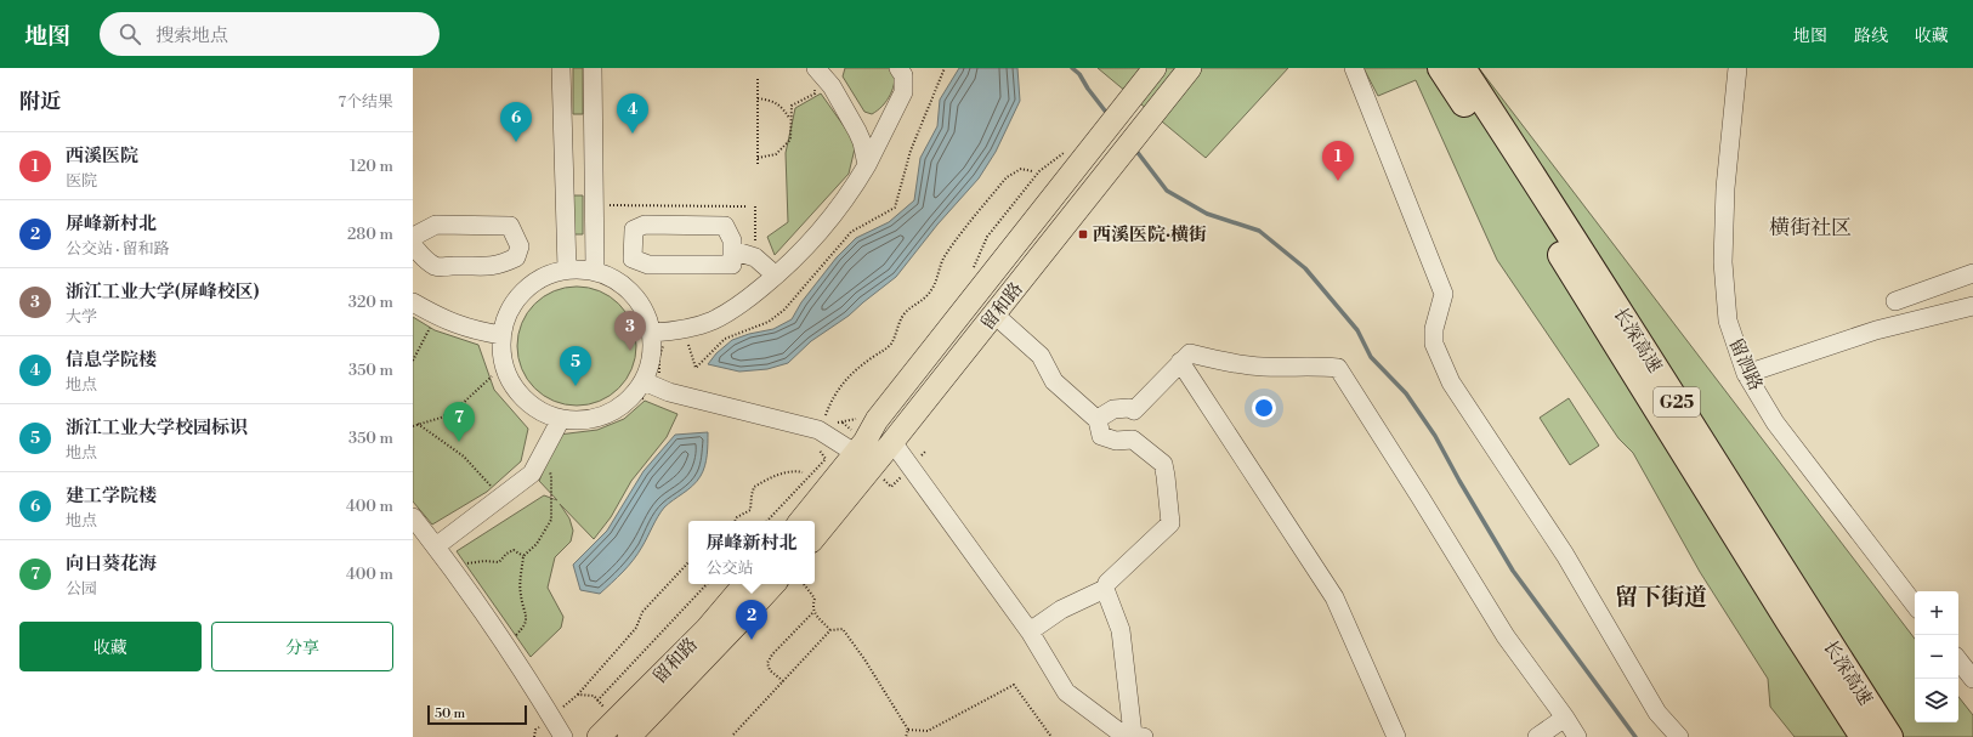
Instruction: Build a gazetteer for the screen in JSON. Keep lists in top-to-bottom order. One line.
{"streets":{"highway":["长深高速","G25"],"main road":["留和路"],"street":["留泗路"]},"districts":["横街社区","留下街道"],"places":{"transit":["西溪医院·横街"]},"scale_bar":"50 m","page":{"header":"地图","search":"搜索地点","nav":["地图","路线","收藏"],"heading":["附近","7个结果"],"pins":["4","6","1","3","5","7","2"],"list":[{"mark":"1","name":"西溪医院","note":"医院","value":"120 m"},{"mark":"2","name":"屏峰新村北","note":"公交站 · 留和路","value":"280 m"},{"mark":"3","name":"浙江工业大学(屏峰校区)","note":"大学","value":"320 m"},{"mark":"4","name":"信息学院楼","note":"地点","value":"350 m"},{"mark":"5","name":"浙江工业大学校园标识","note":"地点","value":"350 m"},{"mark":"6","name":"建工学院楼","note":"地点","value":"400 m"},{"mark":"7","name":"向日葵花海","note":"公园","value":"400 m"}],"popup":["屏峰新村北","公交站"],"map_buttons":["+","−"],"buttons":["收藏","分享"],"scale":"50 m"}}
